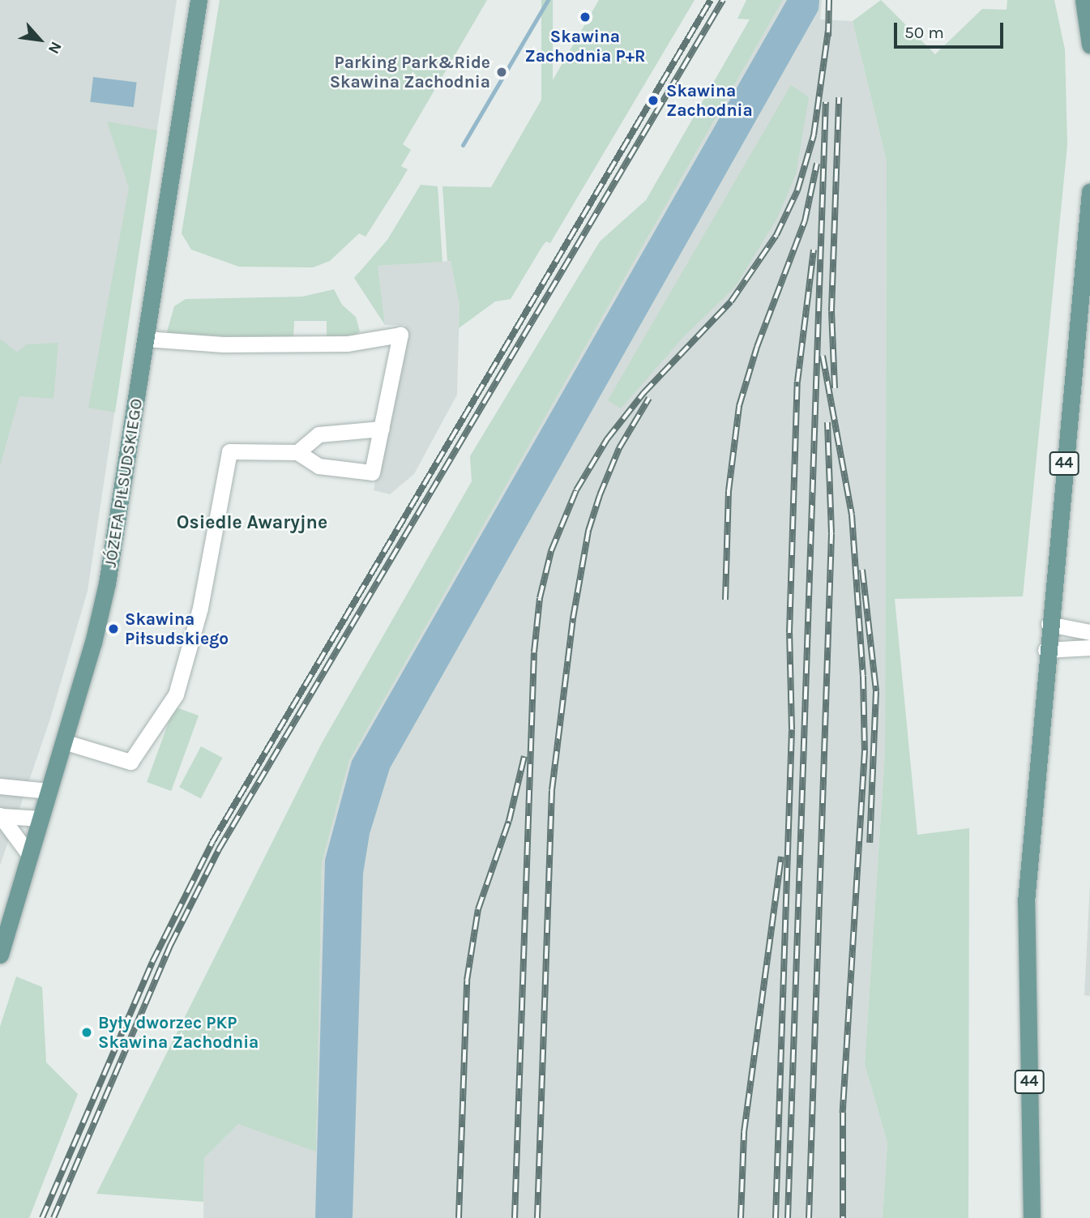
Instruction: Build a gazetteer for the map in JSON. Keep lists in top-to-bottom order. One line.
{"streets":{"main road":["44","JÓZEFA PIŁSUDSKIEGO"]},"districts":["Osiedle Awaryjne"],"places":["Skawina Zachodnia P+R","Parking Park&Ride Skawina Zachodnia","Skawina Zachodnia","Skawina Piłsudskiego","Były dworzec PKP Skawina Zachodnia"],"scale_bar":"50 m","north":"bottom right"}
